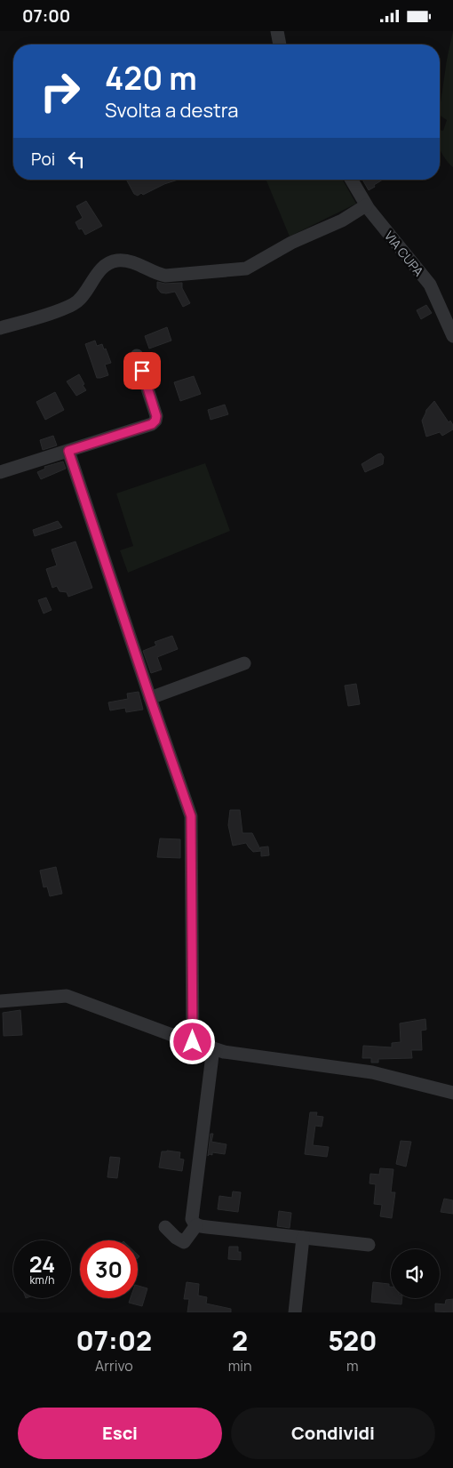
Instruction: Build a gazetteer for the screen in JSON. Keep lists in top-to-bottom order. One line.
{"streets":{"street":["VIA CUPA"]},"page":{"status":"07:00","turn":["420 m","Svolta a destra"],"then":"Poi","speed":"24 km/h","limit":"30","eta":["07:02","Arrivo","2","min","520","m"],"buttons":["Esci","Condividi"]}}
